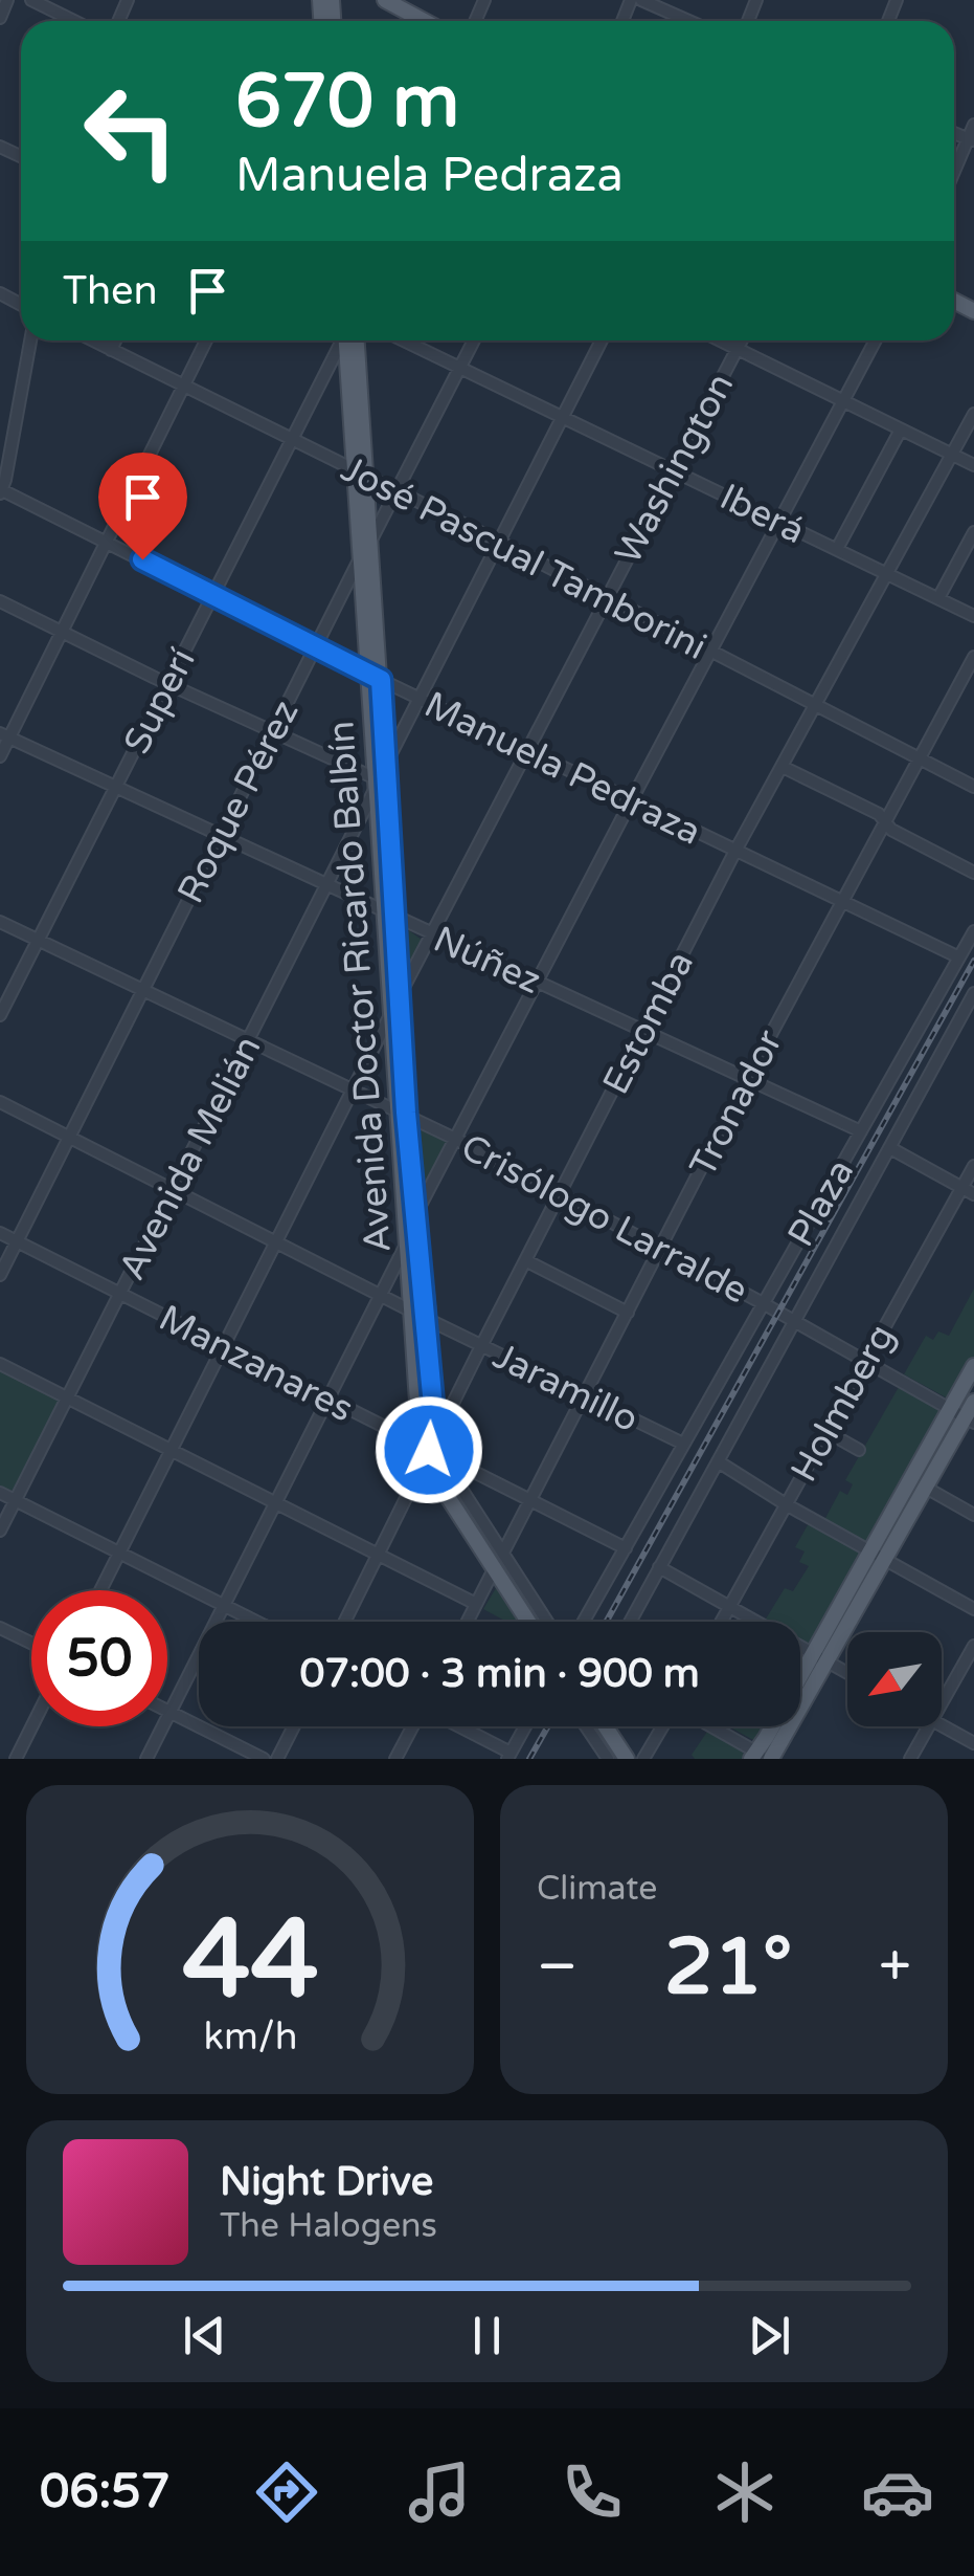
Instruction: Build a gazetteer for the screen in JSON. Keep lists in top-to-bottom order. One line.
{"streets":{"main road":["Avenida Doctor Ricardo Balbín"],"street":["Washington","Iberá","José Pascual Tamborini","Superí","Manuela Pedraza","Roque Pérez","Núñez","Estomba","Tronador","Avenida Melián","Plaza","Crisólogo Larralde","Manzanares","Jaramillo","Holmberg"]},"crossings":[["Washington","Iberá"],["Washington","José Pascual Tamborini"],["Washington","Manuela Pedraza"],["Washington","Núñez"],["Washington","Avenida Doctor Ricardo Balbín"],["Iberá","Roque Pérez"],["Iberá","Estomba"],["Iberá","Avenida Melián"],["José Pascual Tamborini","Superí"],["José Pascual Tamborini","Roque Pérez"],["José Pascual Tamborini","Avenida Doctor Ricardo Balbín"],["José Pascual Tamborini","Estomba"],["José Pascual Tamborini","Tronador"],["José Pascual Tamborini","Avenida Melián"],["Superí","Manuela Pedraza"],["Superí","Núñez"],["Superí","Crisólogo Larralde"],["Manuela Pedraza","Roque Pérez"],["Manuela Pedraza","Avenida Doctor Ricardo Balbín"],["Manuela Pedraza","Estomba"],["Manuela Pedraza","Tronador"],["Manuela Pedraza","Avenida Melián"],["Manuela Pedraza","Plaza"],["Roque Pérez","Núñez"],["Roque Pérez","Avenida Doctor Ricardo Balbín"],["Roque Pérez","Crisólogo Larralde"],["Roque Pérez","Manzanares"],["Roque Pérez","Jaramillo"],["Núñez","Avenida Doctor Ricardo Balbín"],["Núñez","Estomba"],["Núñez","Tronador"],["Núñez","Avenida Melián"],["Núñez","Plaza"],["Avenida Doctor Ricardo Balbín","Estomba"],["Avenida Doctor Ricardo Balbín","Avenida Melián"],["Avenida Doctor Ricardo Balbín","Crisólogo Larralde"],["Avenida Doctor Ricardo Balbín","Manzanares"],["Avenida Doctor Ricardo Balbín","Jaramillo"],["Estomba","Crisólogo Larralde"],["Estomba","Manzanares"],["Estomba","Jaramillo"],["Tronador","Crisólogo Larralde"],["Tronador","Manzanares"],["Tronador","Jaramillo"],["Avenida Melián","Crisólogo Larralde"],["Avenida Melián","Manzanares"],["Avenida Melián","Jaramillo"],["Plaza","Crisólogo Larralde"],["Plaza","Manzanares"],["Plaza","Jaramillo"],["Crisólogo Larralde","Holmberg"]],"north":"bottom left","page":{"turn":["670 m","Manuela Pedraza"],"then":"Then","limit":"50","trip":"07:00 · 3 min · 900 m","tile":"Climate","heat":["−","21°","+"],"song":["Night Drive","The Halogens"],"tabs":"06:57","gauge":["44","km/h"]}}
